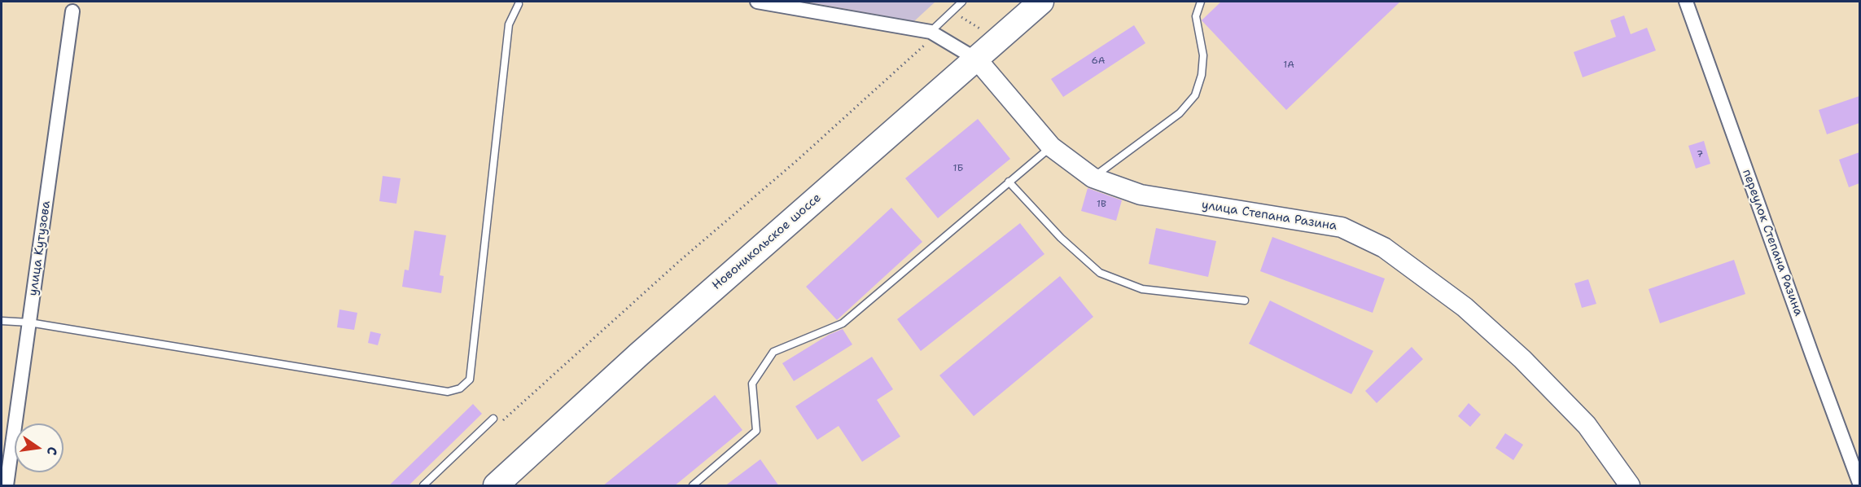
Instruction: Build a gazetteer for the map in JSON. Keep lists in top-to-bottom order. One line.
{"streets":{"highway":["Новоникольское шоссе"],"street":["улица Степана Разина","переулок Степана Разина","улица Кутузова"]},"crossings":[["улица Степана Разина","Новоникольское шоссе"]],"house_numbers":["6А","1А","7","1Б","1В"],"north":"right"}
